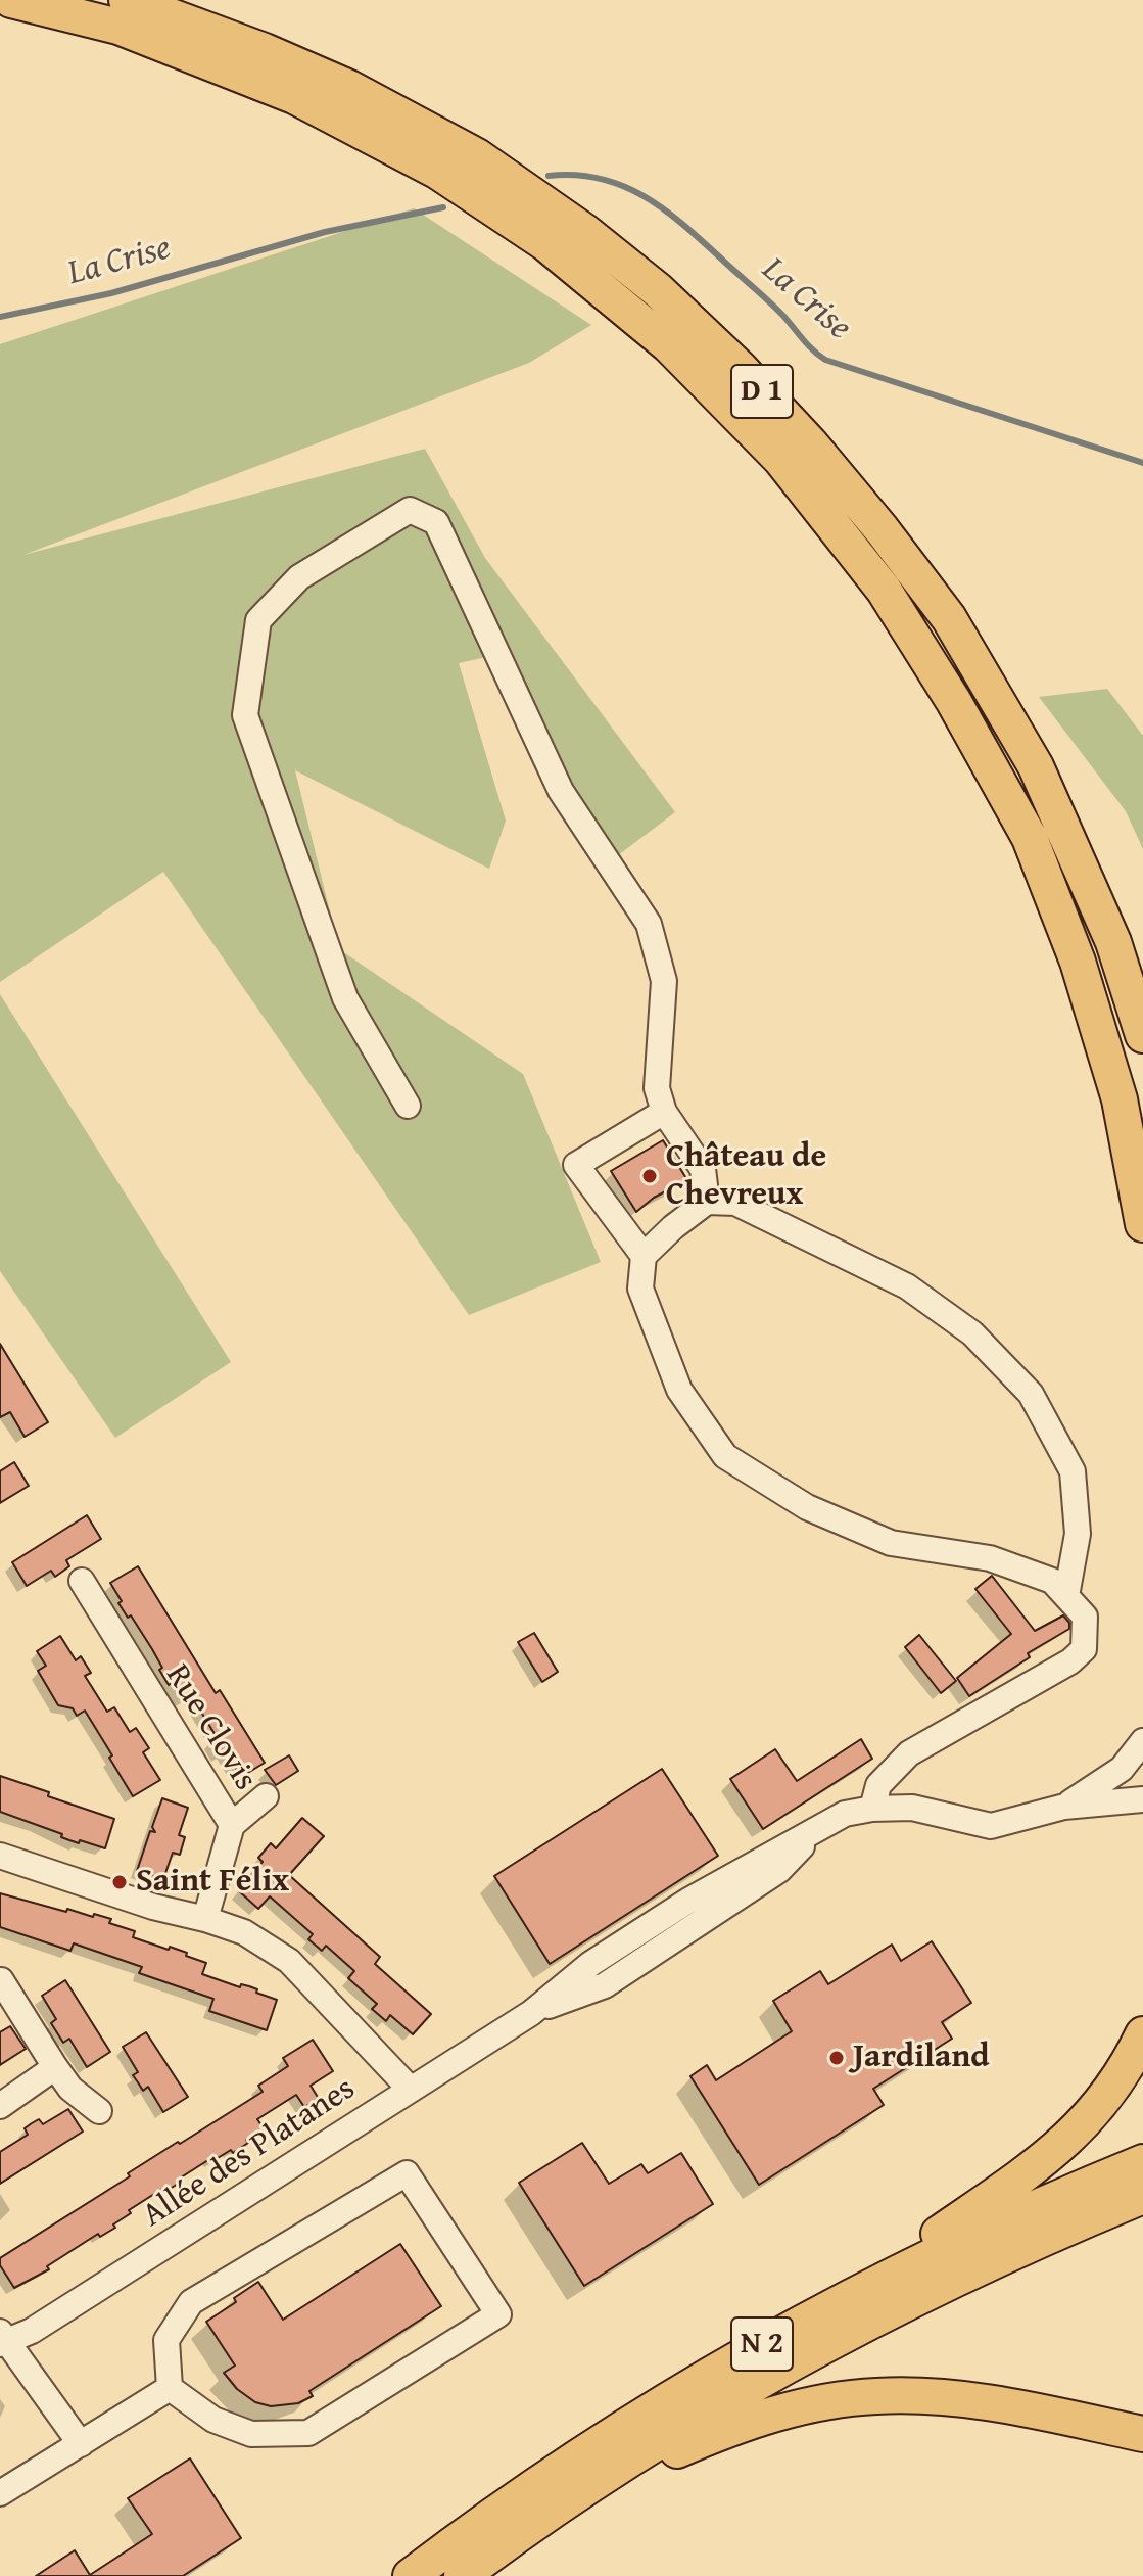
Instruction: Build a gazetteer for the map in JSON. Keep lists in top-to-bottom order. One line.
{"streets":{"highway":["D 1","N 2"],"street":["Rue Clovis","Allée des Platanes"]},"water":["La Crise"],"places":["Château de Chevreux","Saint Félix","Jardiland"]}
